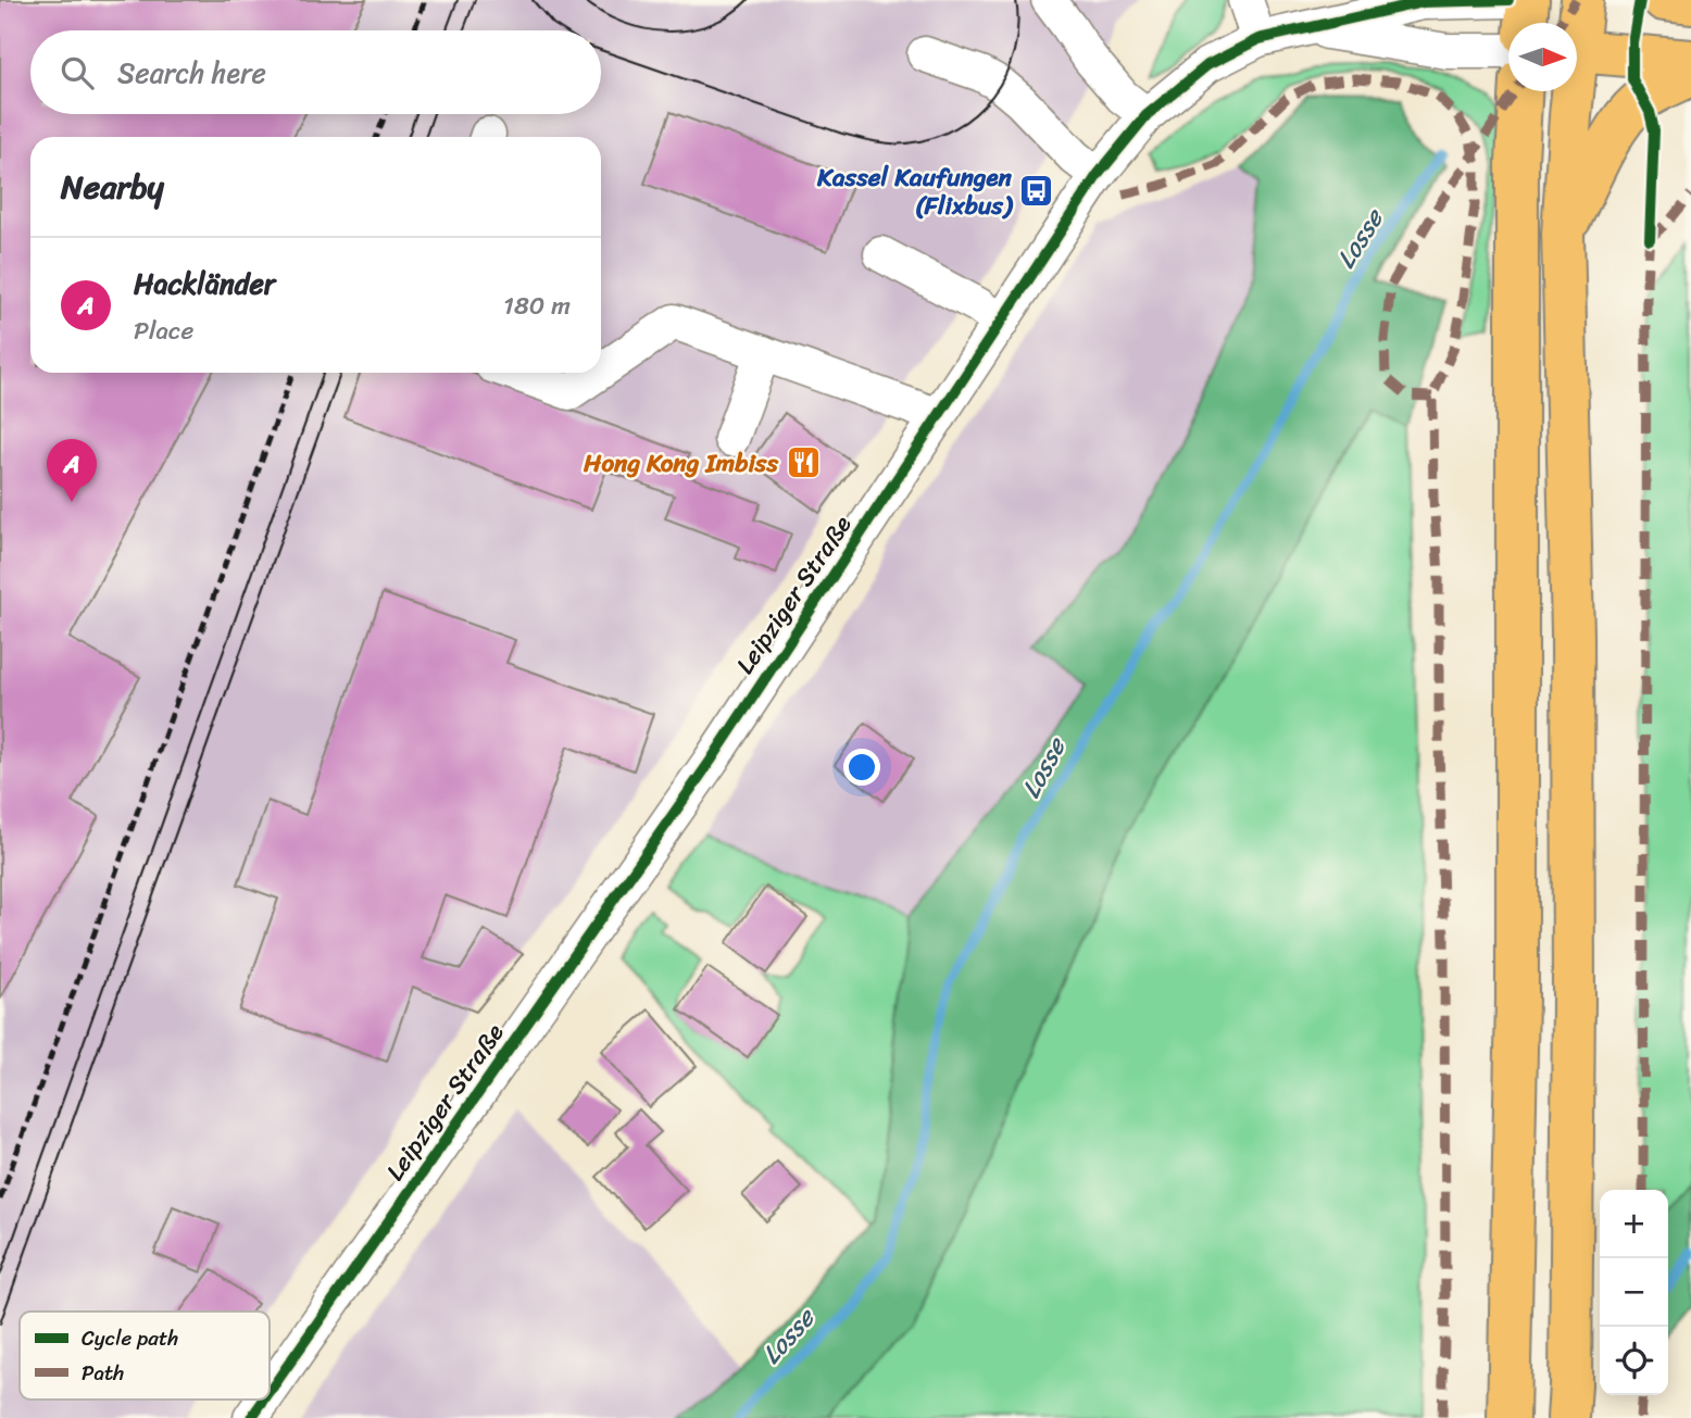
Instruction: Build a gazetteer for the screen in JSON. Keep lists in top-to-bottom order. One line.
{"streets":{"street":["Leipziger Straße"]},"water":["Losse"],"places":{"bus stop":["Kassel Kaufungen (Flixbus)"],"restaurant":["Hong Kong Imbiss"]},"legend":["Cycle path","Path"],"north":"right","page":{"search":"Search here","heading":"Nearby","list":[{"mark":"A","name":"Hackländer","note":"Place","value":"180 m"}],"pins":"A","map_buttons":["+","−"]}}
